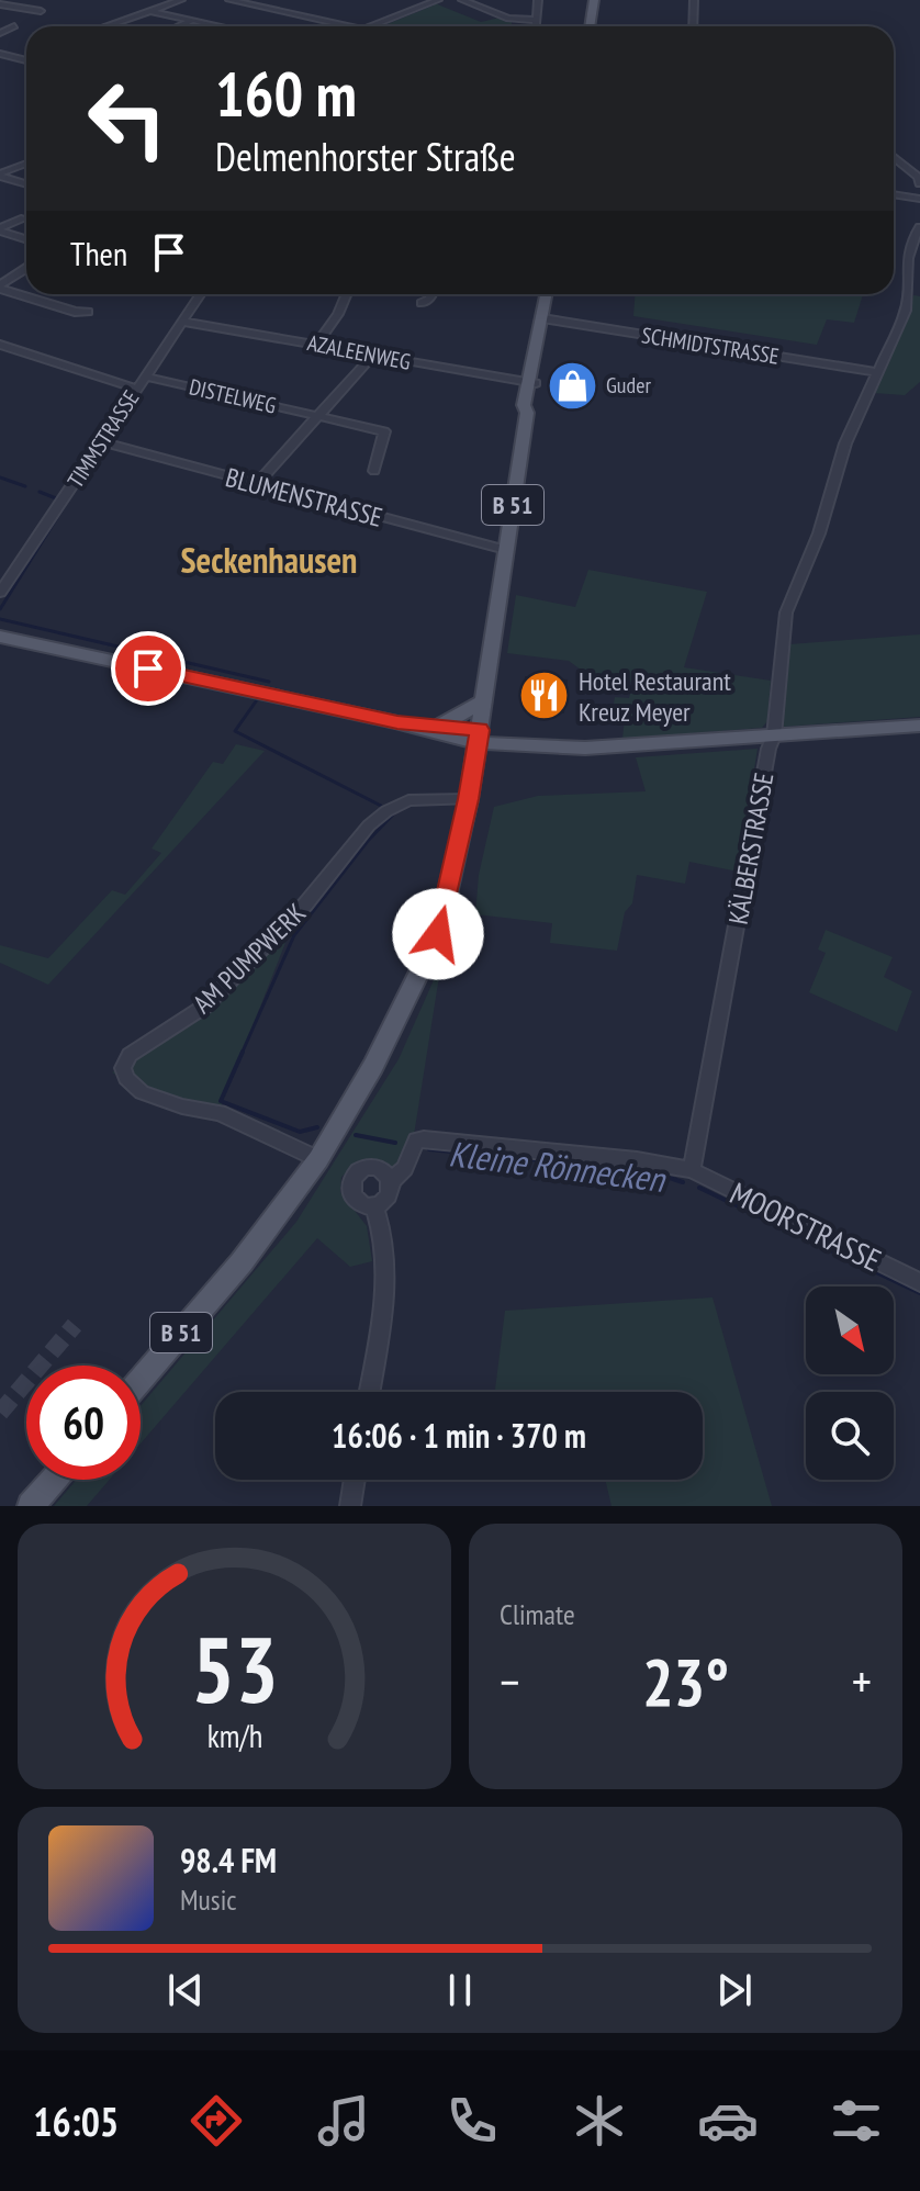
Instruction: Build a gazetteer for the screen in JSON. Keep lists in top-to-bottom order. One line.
{"streets":{"main road":["B 51"],"street":["SCHMIDTSTRASSE","AZALEENWEG","DISTELWEG","TIMMSTRASSE","BLUMENSTRASSE","KÄLBERSTRASSE","AM PUMPWERK","MOORSTRASSE"]},"crossings":[["SCHMIDTSTRASSE","B 51"],["SCHMIDTSTRASSE","KÄLBERSTRASSE"],["AZALEENWEG","DISTELWEG"],["AZALEENWEG","TIMMSTRASSE"],["AZALEENWEG","B 51"],["DISTELWEG","TIMMSTRASSE"],["DISTELWEG","BLUMENSTRASSE"],["TIMMSTRASSE","BLUMENSTRASSE"],["BLUMENSTRASSE","B 51"],["B 51","AM PUMPWERK"],["KÄLBERSTRASSE","MOORSTRASSE"]],"districts":["Seckenhausen"],"water":["Kleine Rönnecken"],"places":{"shop":["Guder"],"restaurant":["Hotel Restaurant Kreuz Meyer"]},"north":"bottom right","page":{"turn":["160 m","Delmenhorster Straße"],"then":"Then","limit":"60","trip":"16:06 · 1 min · 370 m","tile":"Climate","heat":["−","23°","+"],"song":["98.4 FM","Music"],"tabs":"16:05","gauge":["53","km/h"]}}
